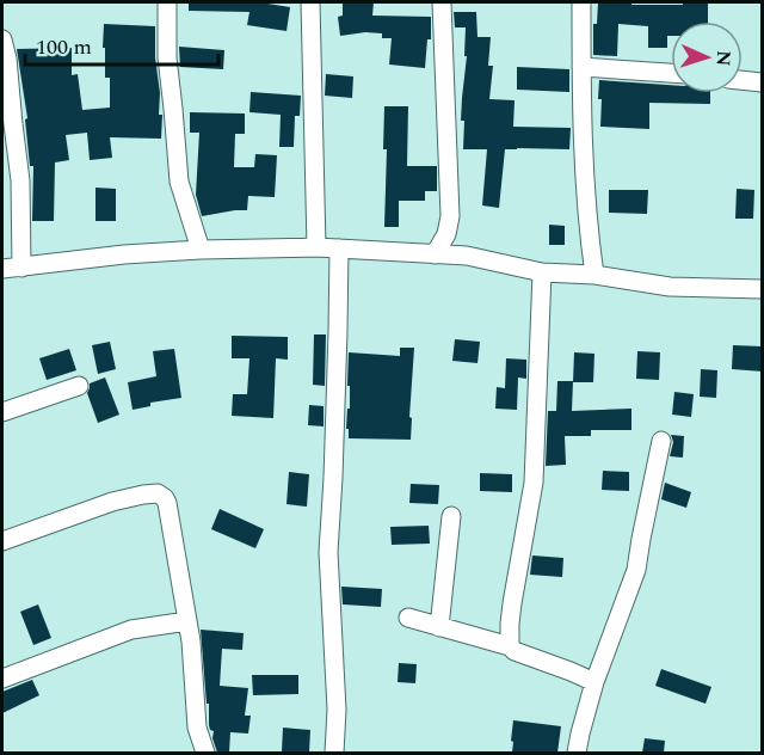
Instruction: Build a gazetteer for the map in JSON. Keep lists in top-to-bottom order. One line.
{"scale_bar":"100 m","north":"right"}
